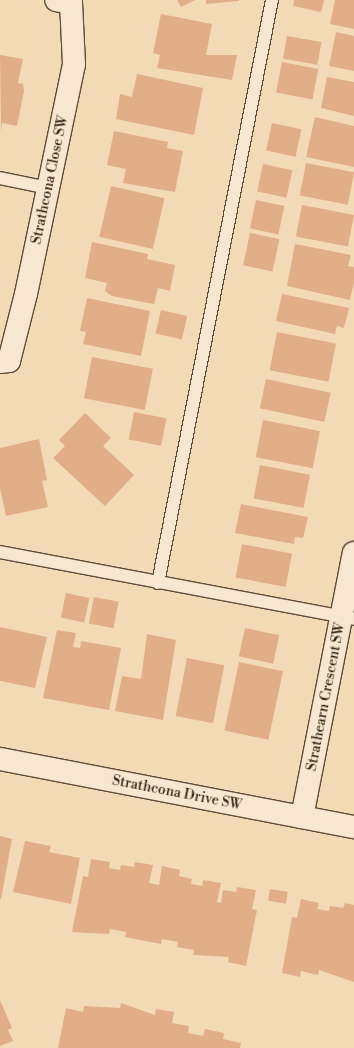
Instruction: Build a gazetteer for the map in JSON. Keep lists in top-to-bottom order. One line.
{"streets":{"street":["Strathcona Close SW","Strathearn Crescent SW","Strathcona Drive SW"]},"crossings":[["Strathearn Crescent SW","Strathcona Drive SW"]]}
